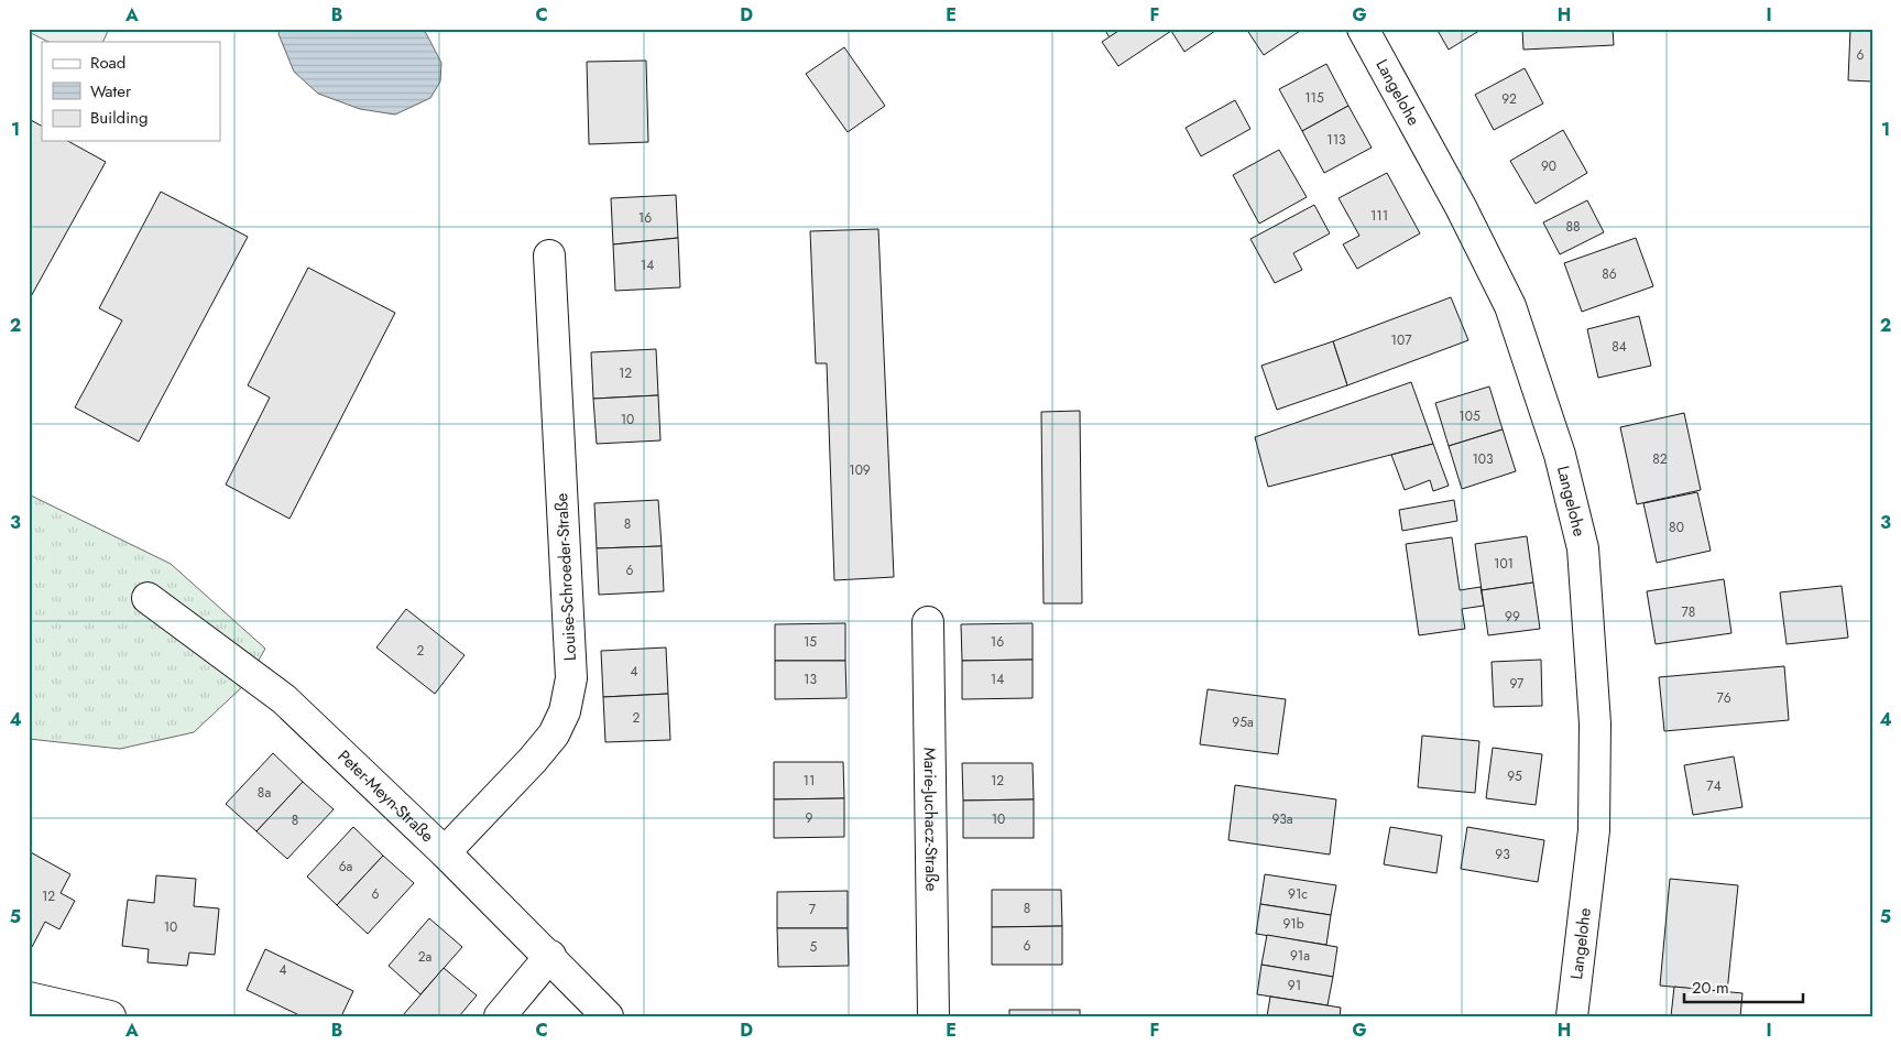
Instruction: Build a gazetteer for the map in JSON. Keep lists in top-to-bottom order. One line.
{"streets":{"street":["Langelohe","Louise-Schroeder-Straße","Peter-Meyn-Straße","Marie-Juchacz-Straße"]},"crossings":[["Louise-Schroeder-Straße","Peter-Meyn-Straße"]],"house_numbers":["6","115","92","113","90","111","16","88","14","86","107","84","12","105","10","103","82","109","8","80","101","6","78","99","15","16","2","4","13","14","97","76","2","95a","95","11","12","74","8a","9","10","93a","8","93","6a","6","91c","12","8","7","91b","10","6","5","91a","2a","4","91"],"legend":["Road","Water","Building"],"scale_bar":"20 m","grid":{"columns":["A","B","C","D","E","F","G","H","I"],"rows":["1","2","3","4","5"]}}
